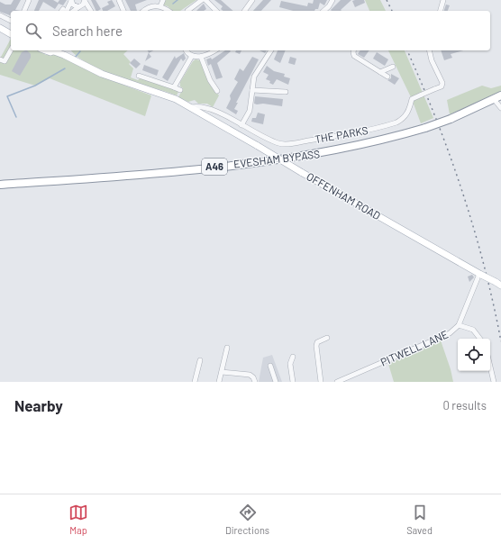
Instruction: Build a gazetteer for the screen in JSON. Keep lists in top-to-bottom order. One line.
{"streets":{"highway":["EVESHAM BYPASS","A46"],"main road":["OFFENHAM ROAD"],"street":["THE PARKS","PITWELL LANE"]},"crossings":[["THE PARKS","OFFENHAM ROAD"],["OFFENHAM ROAD","PITWELL LANE"]],"page":{"search":"Search here","heading":["Nearby","0 results"],"nav":["Map","Directions","Saved"]}}
